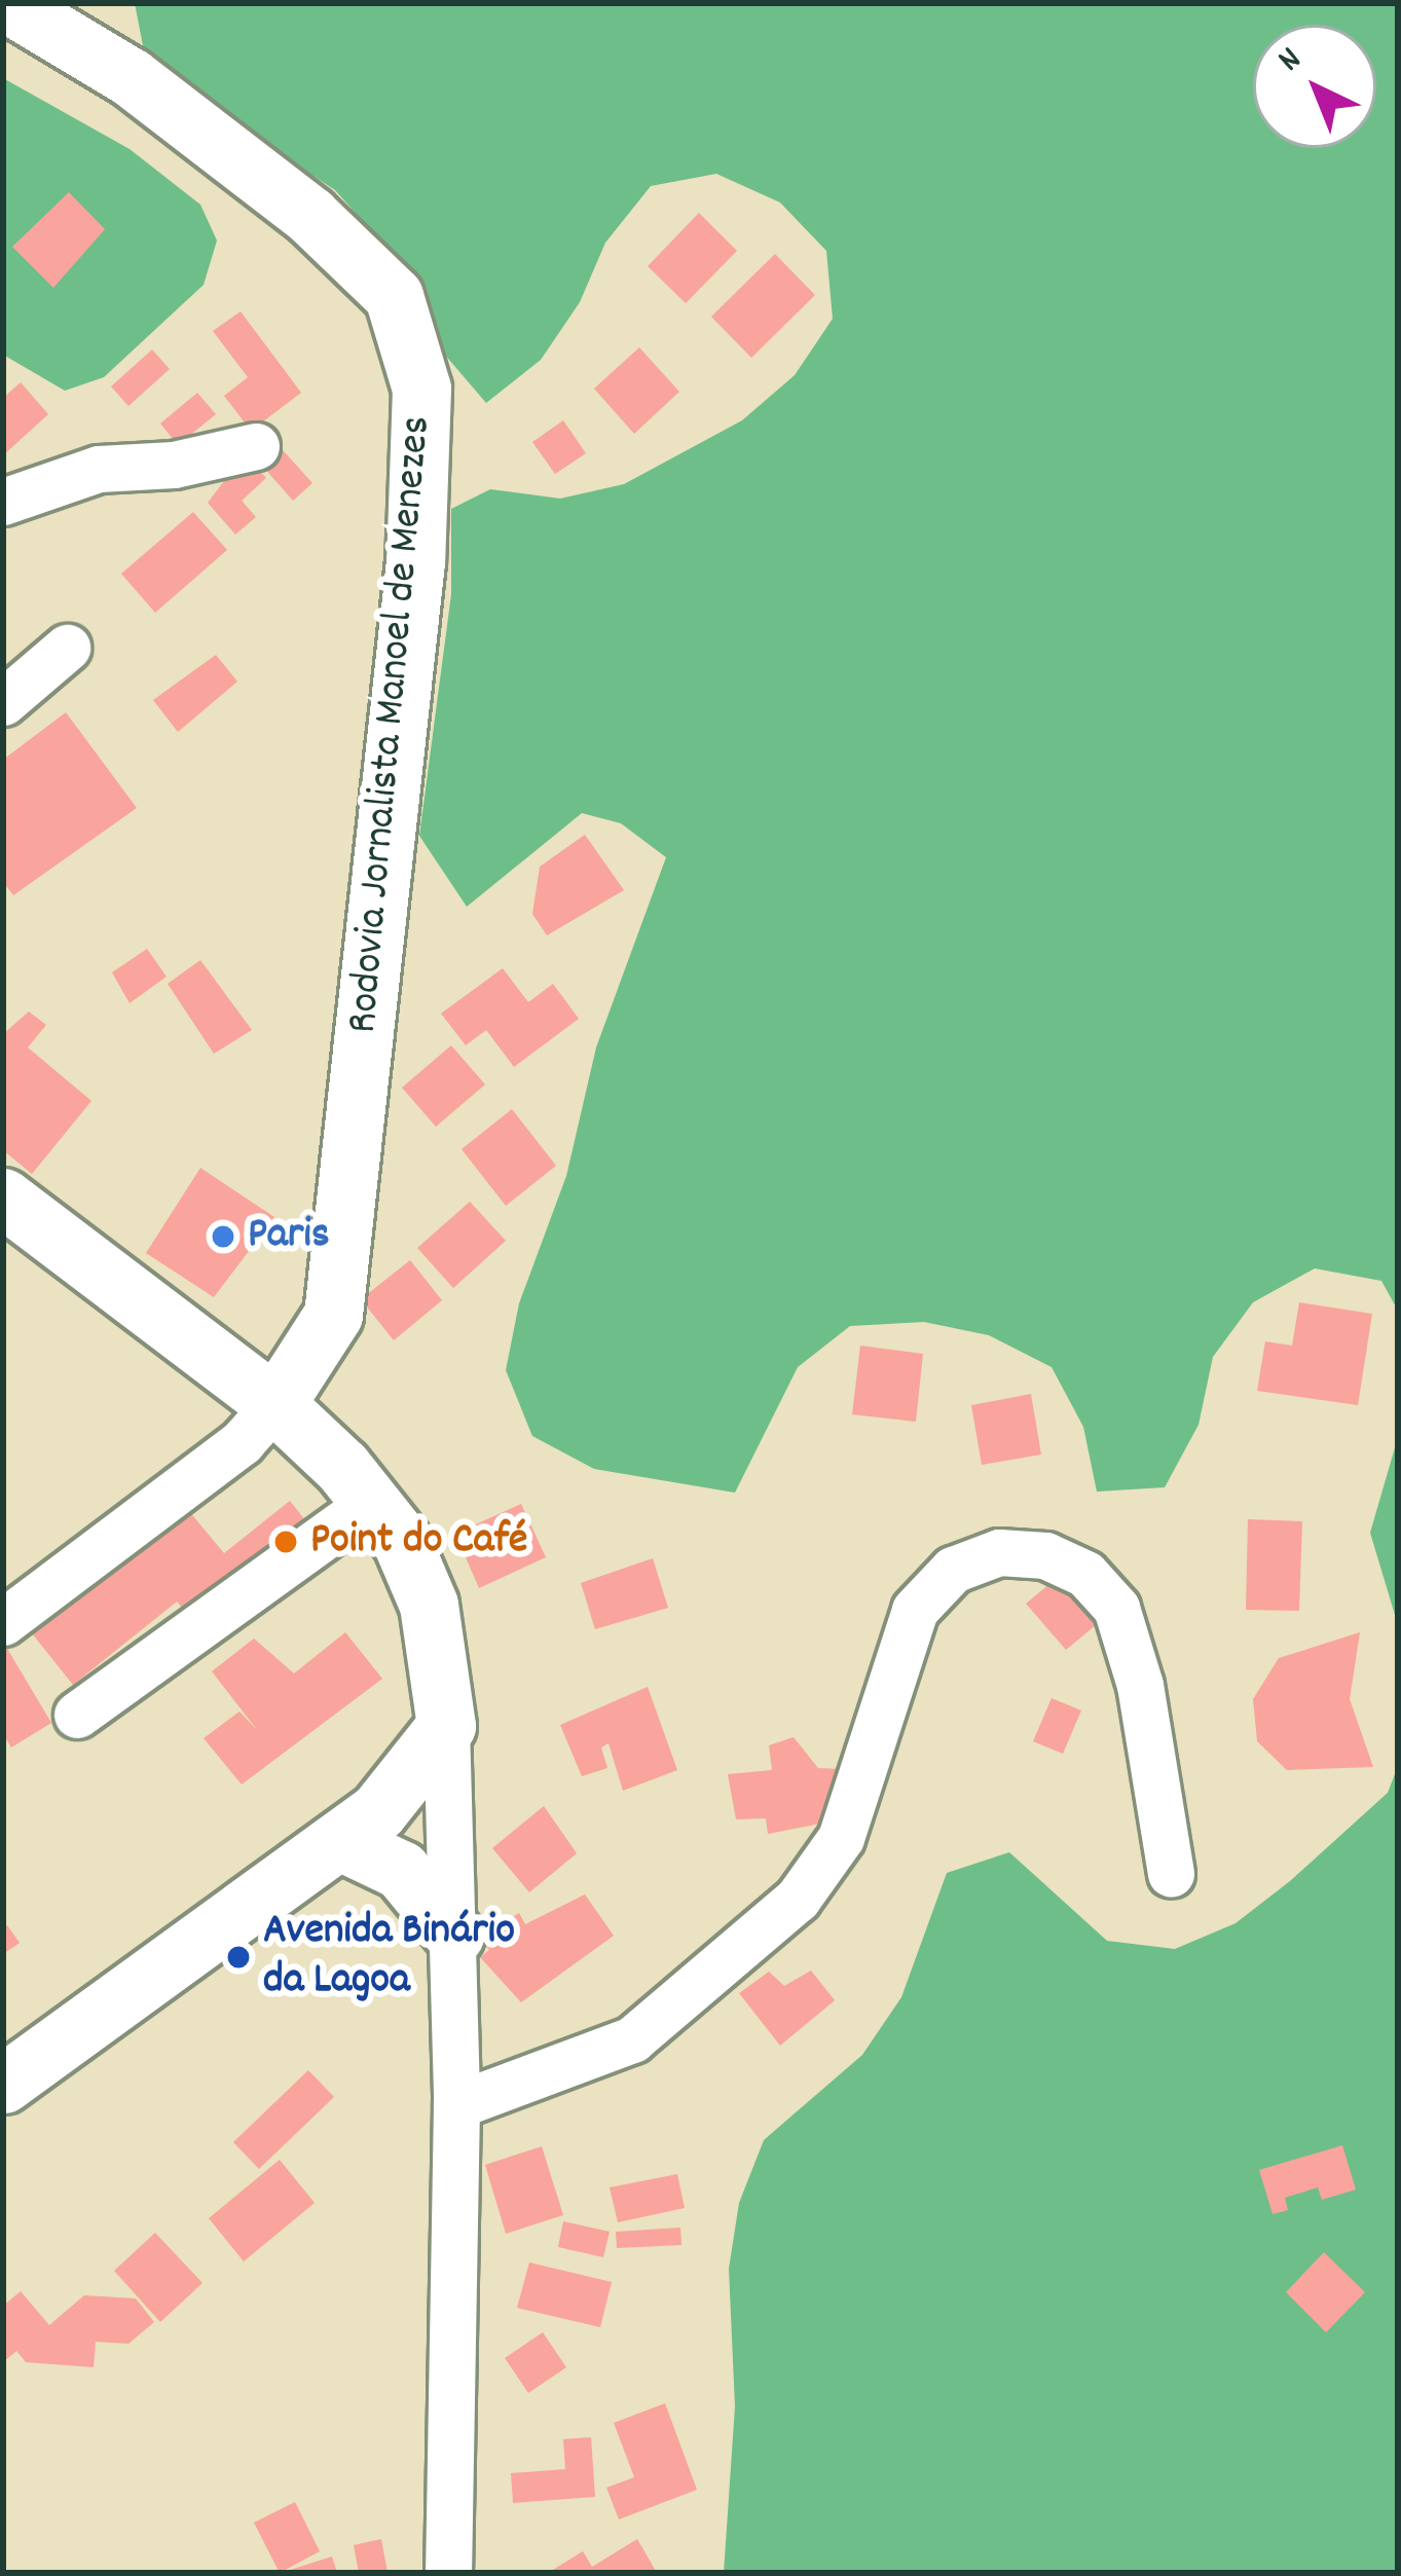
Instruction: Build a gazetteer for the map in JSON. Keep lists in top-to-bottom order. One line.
{"streets":{"main road":["Rodovia Jornalista Manoel de Menezes"]},"places":["Paris","Point do Café","Avenida Binário da Lagoa"],"north":"top left"}
